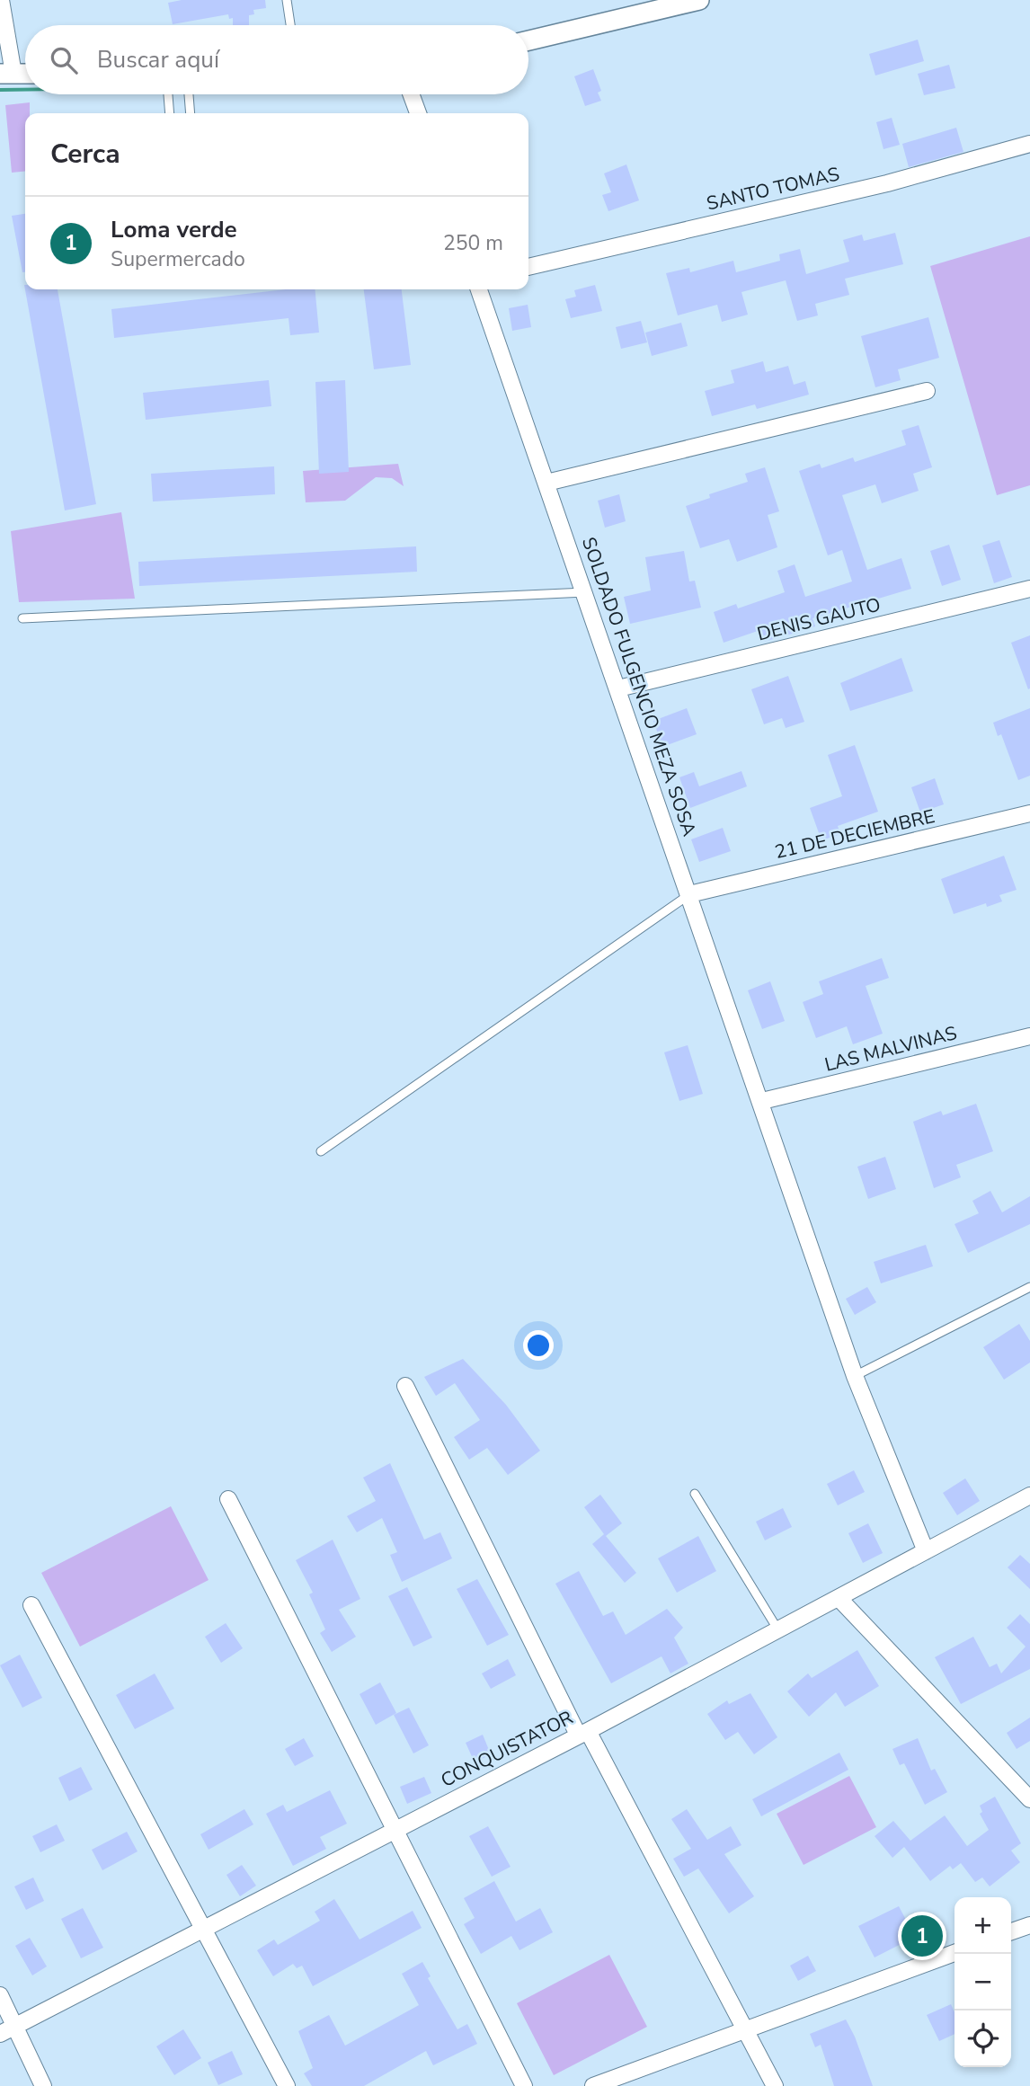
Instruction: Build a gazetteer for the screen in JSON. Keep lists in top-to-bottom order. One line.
{"streets":{"street":["SANTO TOMAS","DENIS GAUTO","SOLDADO FULGENCIO MEZA SOSA","21 DE DECIEMBRE","LAS MALVINAS","CONQUISTATOR"]},"crossings":[["DENIS GAUTO","SOLDADO FULGENCIO MEZA SOSA"],["SOLDADO FULGENCIO MEZA SOSA","21 DE DECIEMBRE"],["SOLDADO FULGENCIO MEZA SOSA","LAS MALVINAS"],["SOLDADO FULGENCIO MEZA SOSA","CONQUISTATOR"]],"page":{"search":"Buscar aquí","heading":"Cerca","list":[{"mark":"1","name":"Loma verde","note":"Supermercado","value":"250 m"}],"map_buttons":["+","−"],"pins":"1"}}
